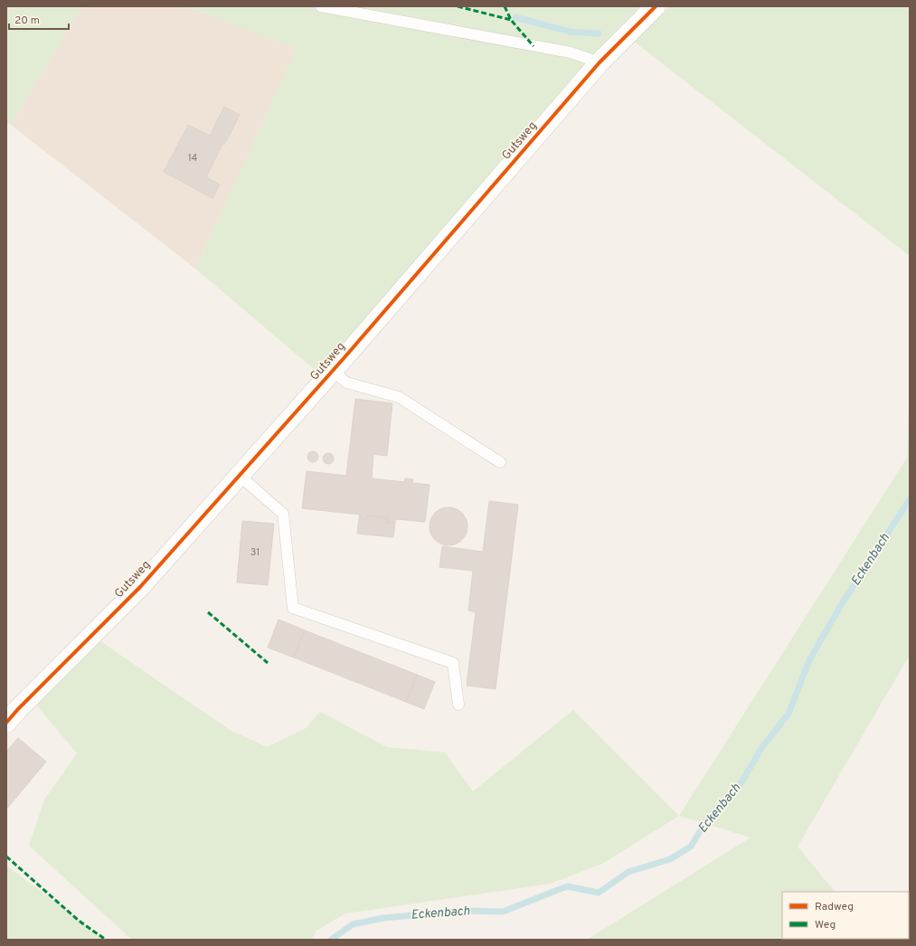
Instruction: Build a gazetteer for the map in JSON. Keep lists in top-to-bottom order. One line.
{"streets":{"street":["Gutsweg"]},"water":["Eckenbach"],"house_numbers":["14","31"],"legend":["Radweg","Weg"],"scale_bar":"20 m"}
